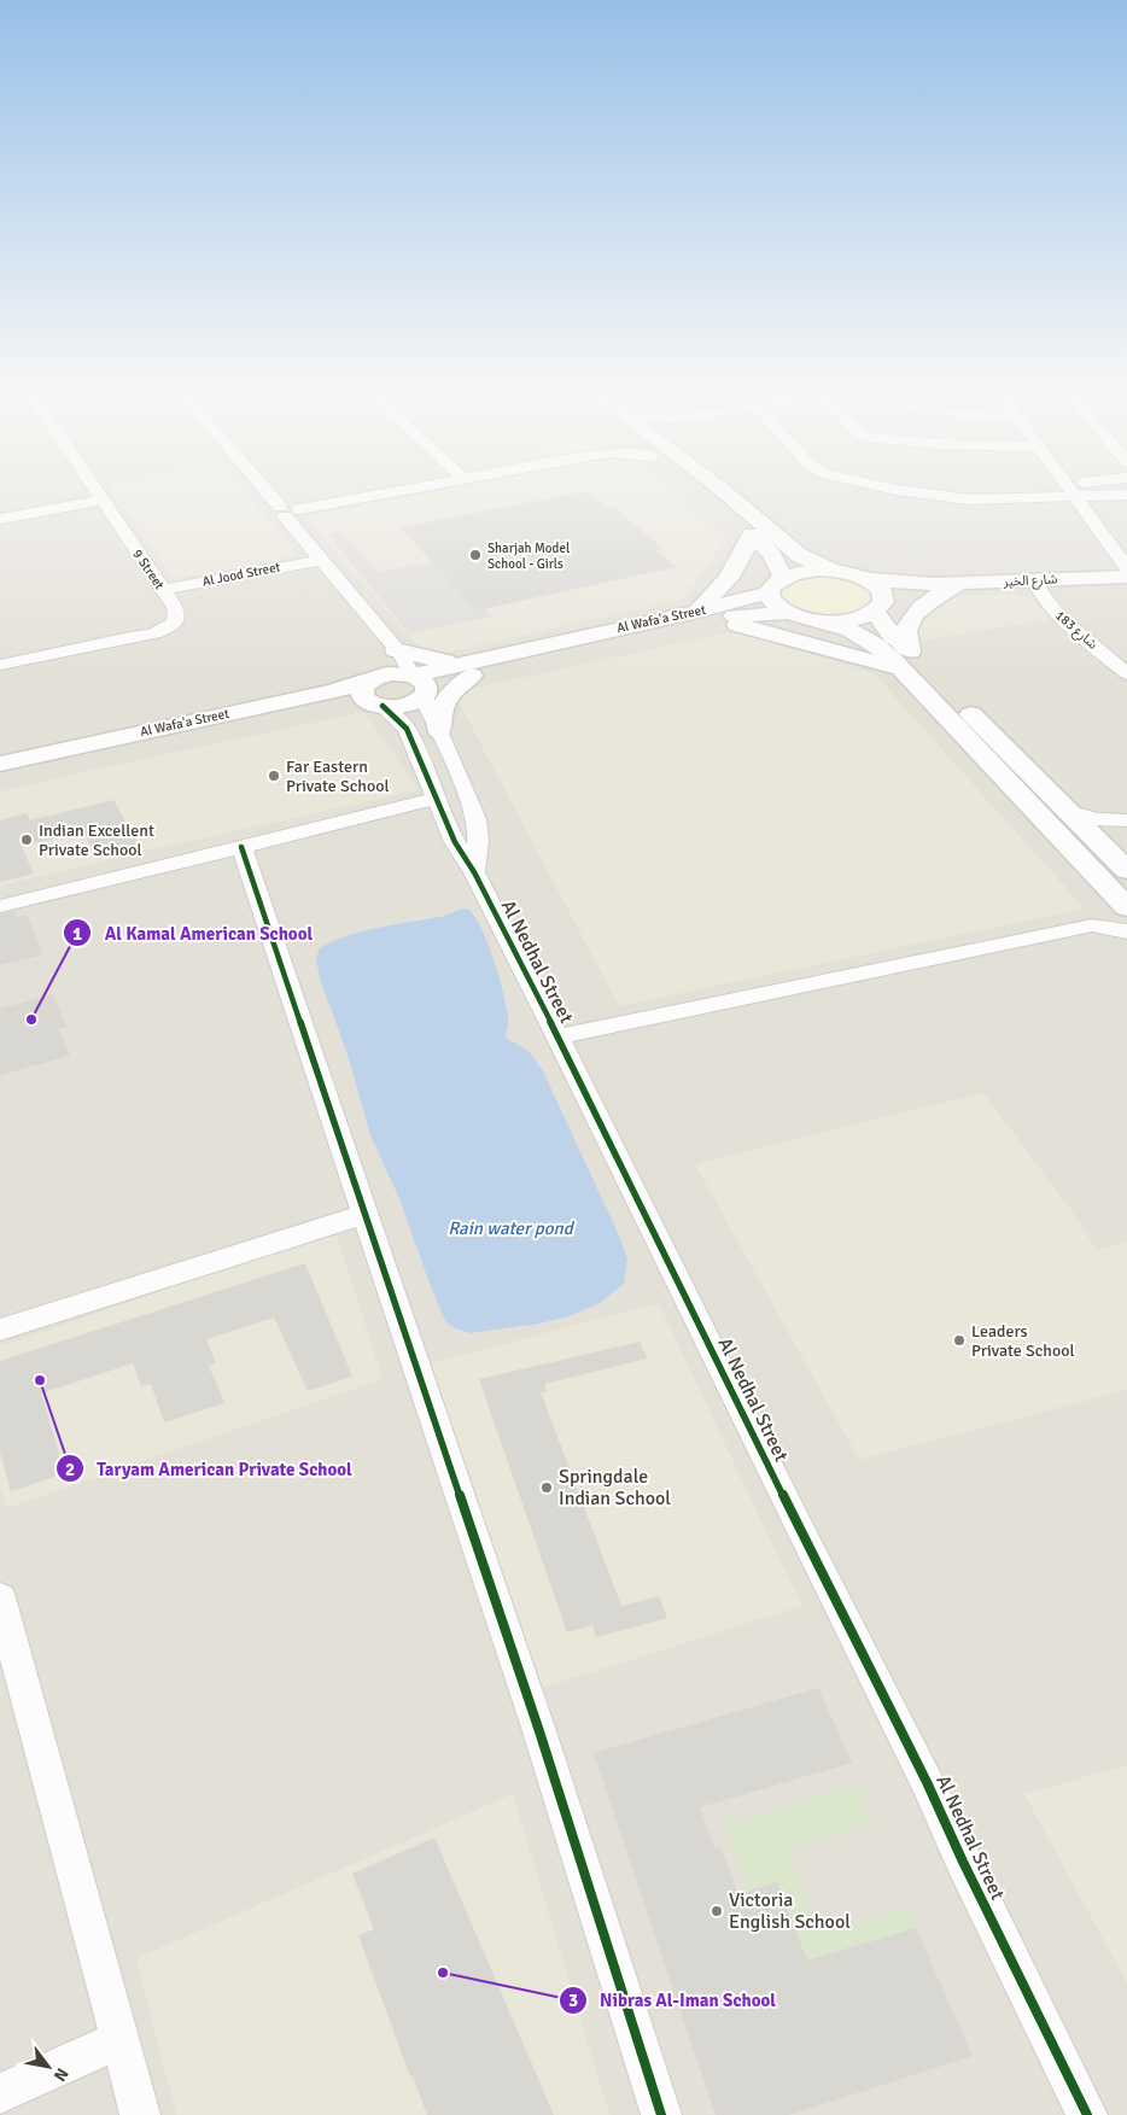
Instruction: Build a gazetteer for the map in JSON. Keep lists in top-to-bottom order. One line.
{"streets":{"street":["9 Street","Al Jood Street","شارع الخير","Al Wafa'a Street","شارع 183","Al Nedhal Street"]},"crossings":[["9 Street","Al Jood Street"],["شارع الخير","Al Wafa'a Street"],["شارع الخير","شارع 183"],["Al Wafa'a Street","Al Nedhal Street"]],"water":["Rain water pond"],"places":["Sharjah Model School - Girls","Far Eastern Private School","Indian Excellent Private School","Al Kamal American School","Leaders Private School","Taryam American Private School","Springdale Indian School","Victoria English School","Nibras Al-Iman School"],"north":"bottom right"}
